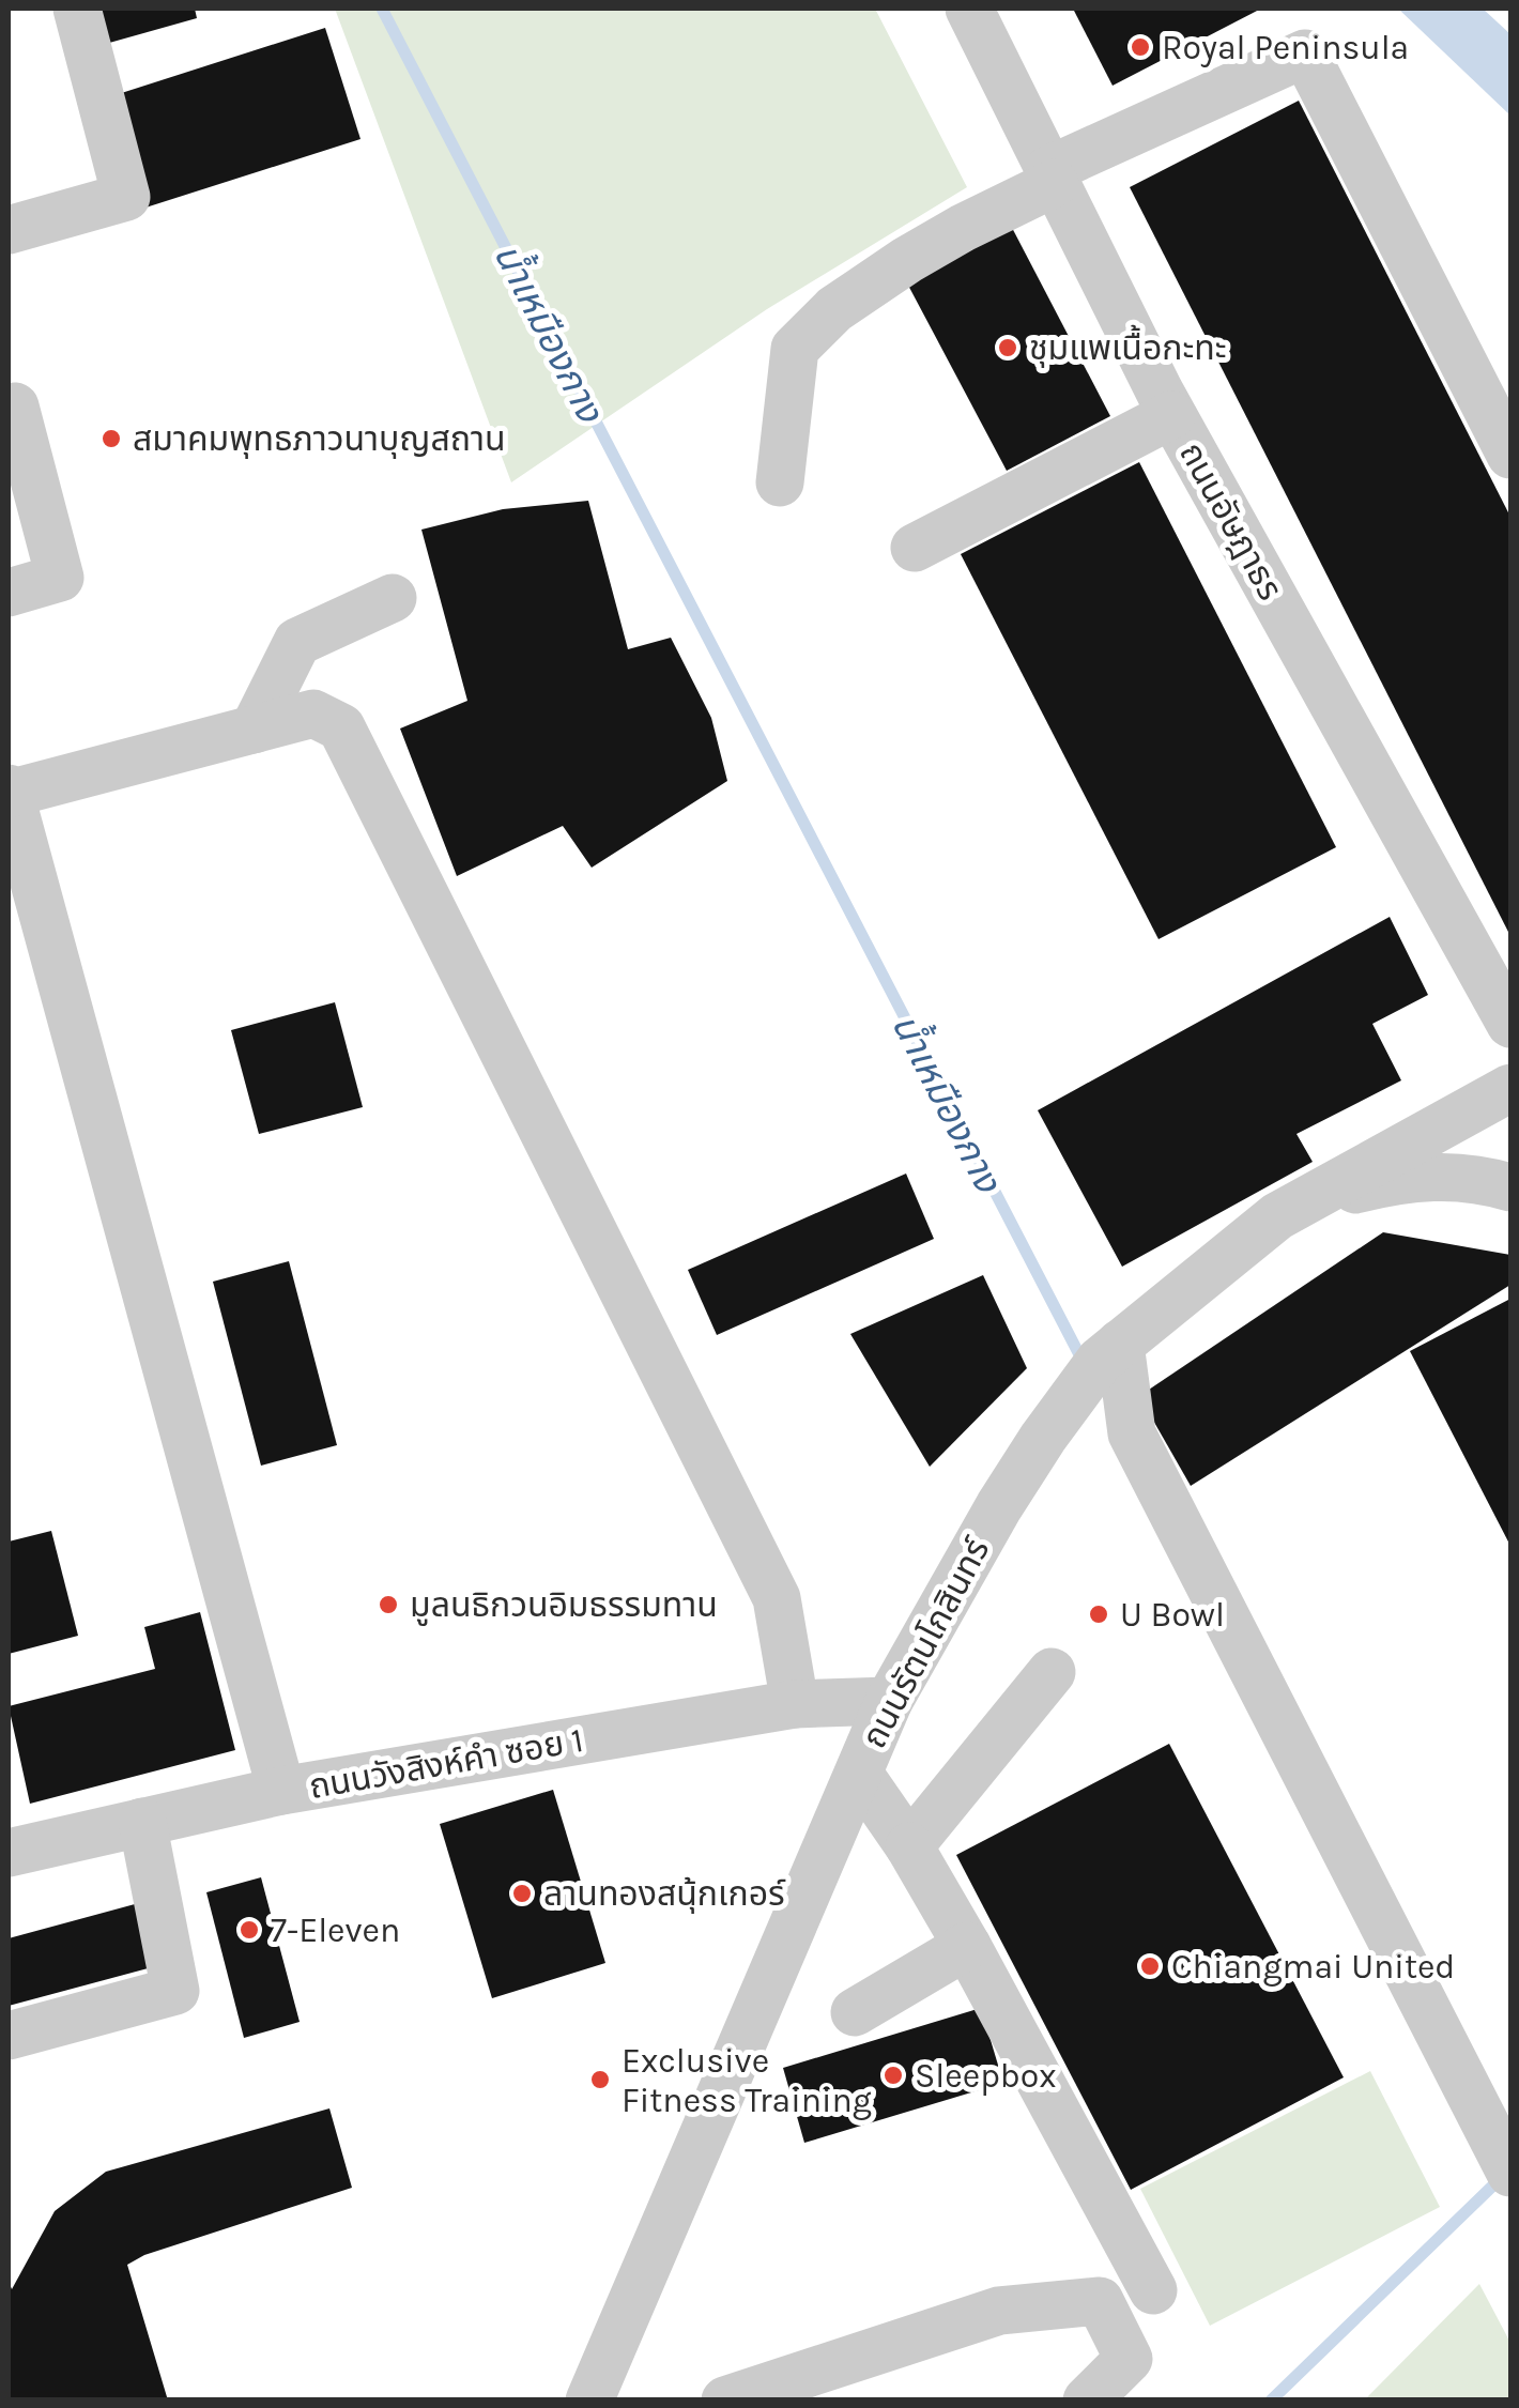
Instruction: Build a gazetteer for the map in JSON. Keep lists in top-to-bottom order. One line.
{"streets":{"street":["ถนนอัษฎาธร","ถนนรัตนโกสินทร์","ถนนวังสิงห์คำ ซอย 1"]},"crossings":[["ถนนรัตนโกสินทร์","ถนนวังสิงห์คำ ซอย 1"]],"water":["น้ำเหมืองกาง"],"places":["Royal Peninsula","ชุมแพเนื้อกะทะ","สมาคมพุทธภาวนาบุญสถาน","มูลนธิกวนอิมธรรมทาน","U Bowl","ลานทองสนุ้กเกอร์","7-Eleven","Chiangmai United","Sleepbox","Exclusive Fitness Training"]}
